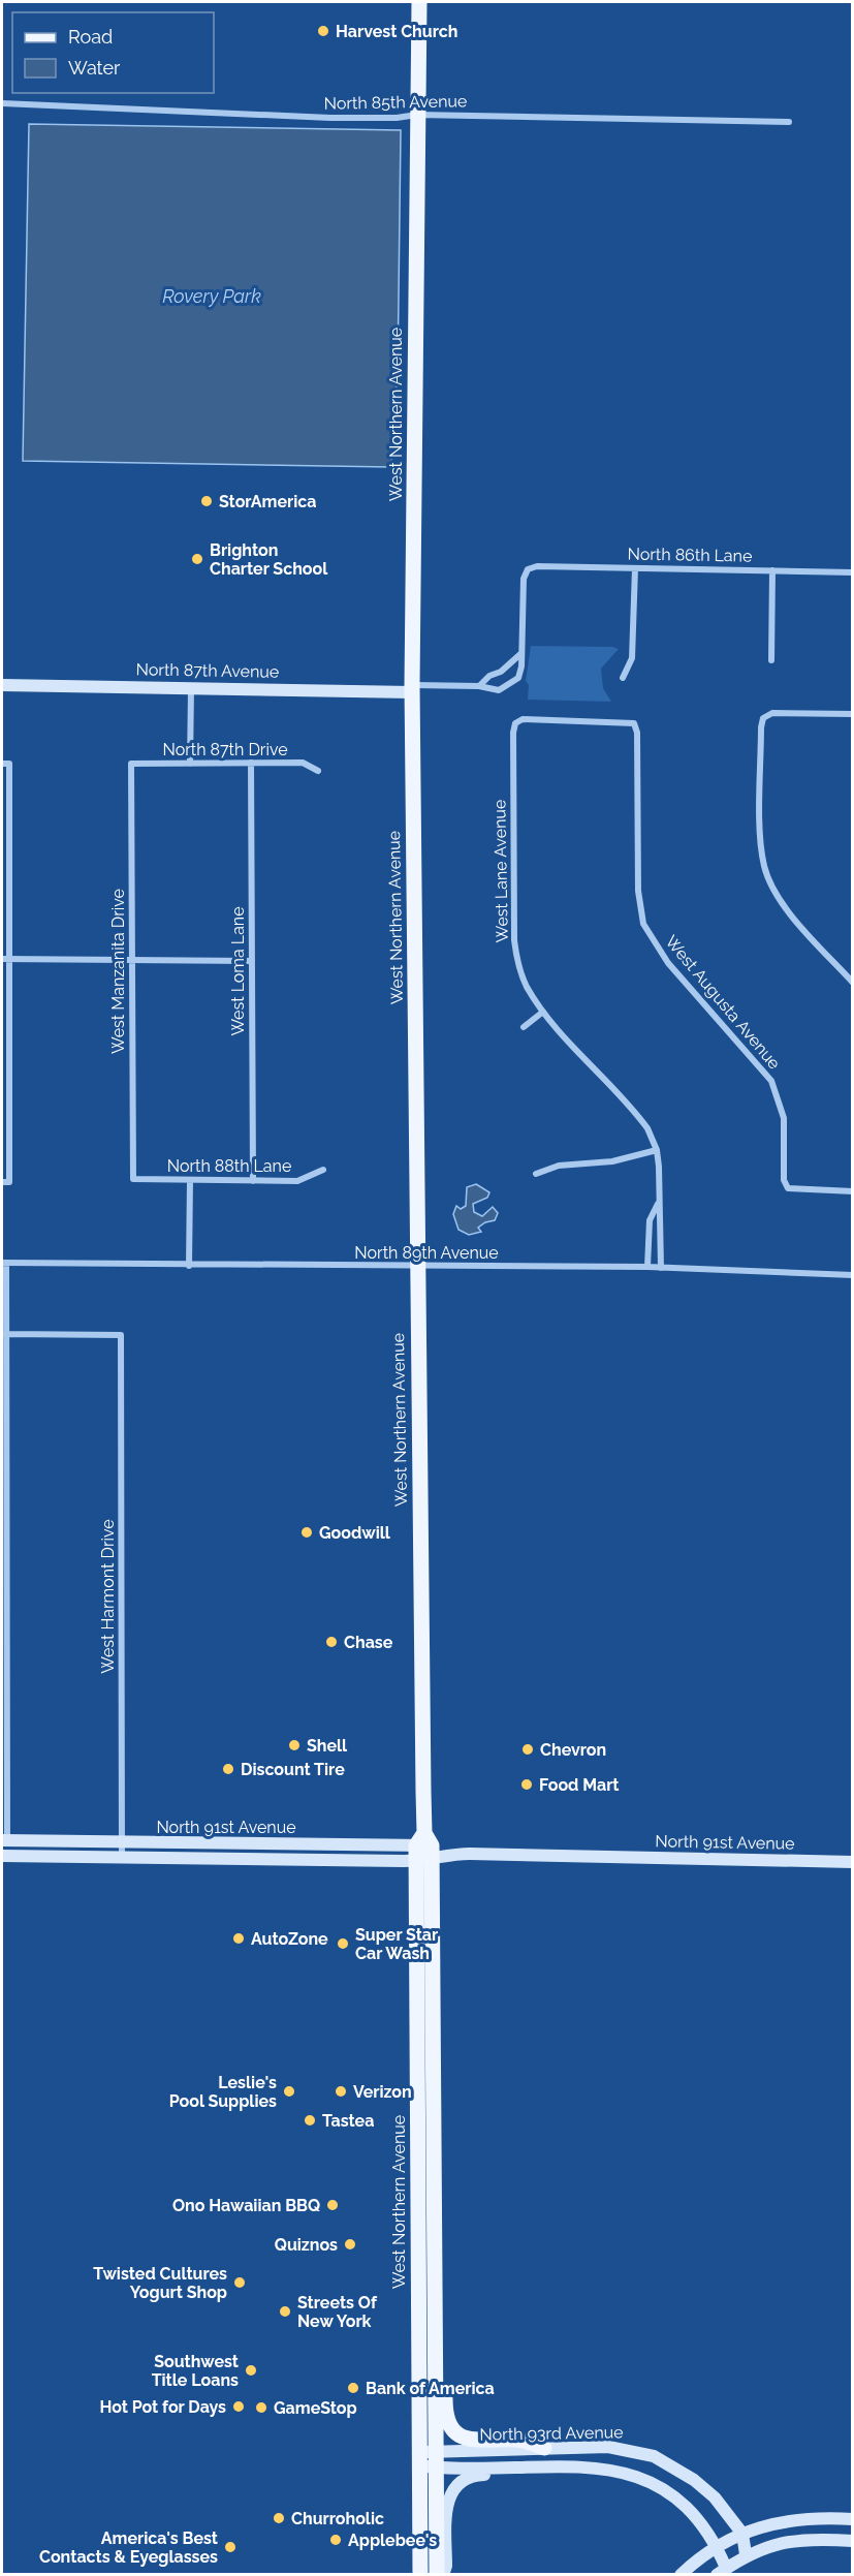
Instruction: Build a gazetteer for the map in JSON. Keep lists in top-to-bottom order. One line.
{"streets":{"main road":["West Northern Avenue"],"street":["North 85th Avenue","North 86th Lane","North 87th Avenue","North 87th Drive","West Lane Avenue","West Manzanita Drive","West Loma Lane","West Augusta Avenue","North 88th Lane","North 89th Avenue","West Harmont Drive","North 91st Avenue","North 93rd Avenue"]},"crossings":[["North 85th Avenue","West Northern Avenue"],["West Northern Avenue","North 87th Avenue"],["West Northern Avenue","North 89th Avenue"],["West Northern Avenue","North 91st Avenue"],["West Northern Avenue","North 93rd Avenue"],["North 87th Drive","West Manzanita Drive"],["North 87th Drive","West Loma Lane"],["West Lane Avenue","West Augusta Avenue"],["West Lane Avenue","North 89th Avenue"],["West Manzanita Drive","North 88th Lane"],["West Loma Lane","North 88th Lane"],["West Harmont Drive","North 91st Avenue"]],"water":["Rovery Park"],"places":["Harvest Church","StorAmerica","Brighton Charter School","Goodwill","Chase","Shell","Chevron","Discount Tire","Food Mart","AutoZone","Super Star Car Wash","Leslie's Pool Supplies","Verizon","Tastea","Ono Hawaiian BBQ","Quiznos","Twisted Cultures Yogurt Shop","Streets Of New York","Southwest Title Loans","Bank of America","Hot Pot for Days","GameStop","Churroholic","Applebee's","America's Best Contacts & Eyeglasses"],"legend":["Road","Water"]}
